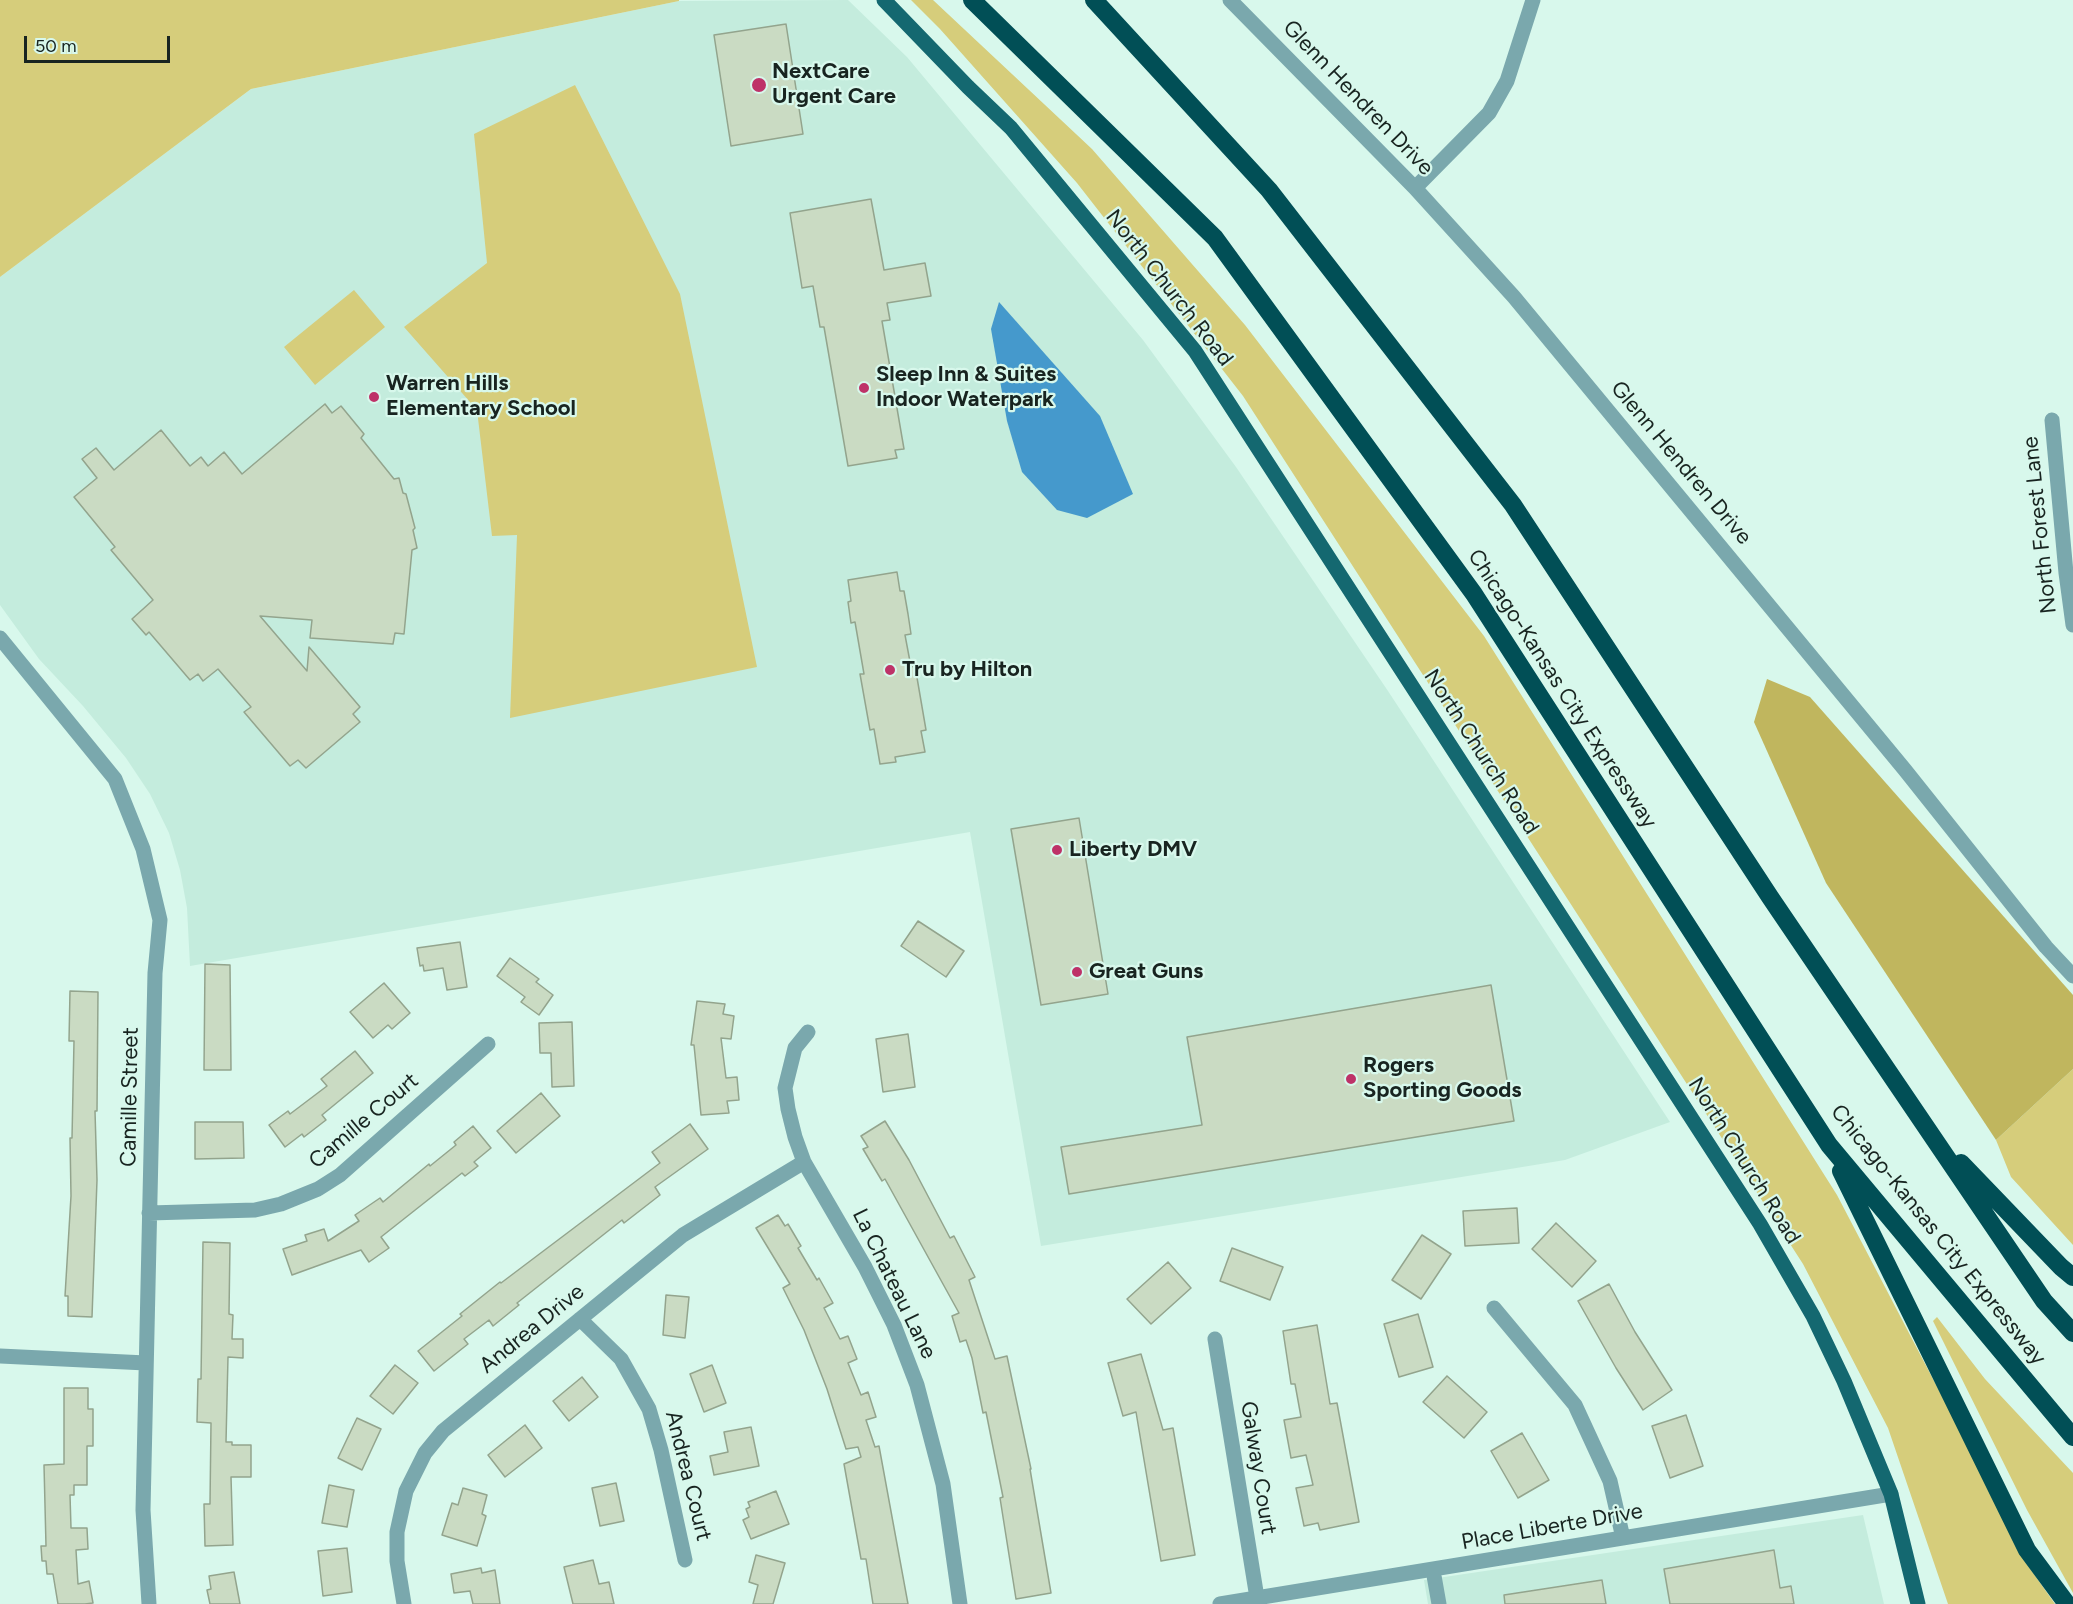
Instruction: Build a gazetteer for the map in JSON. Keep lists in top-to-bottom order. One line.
{"streets":{"highway":["Chicago-Kansas City Expressway"],"main road":["North Church Road"],"street":["Glenn Hendren Drive","North Forest Lane","Camille Street","Camille Court","La Chateau Lane","Andrea Drive","Galway Court","Andrea Court","Place Liberte Drive"]},"crossings":[["North Church Road","Place Liberte Drive"],["Camille Street","Camille Court"],["La Chateau Lane","Andrea Drive"],["Andrea Drive","Andrea Court"],["Galway Court","Place Liberte Drive"]],"places":["NextCare Urgent Care","Sleep Inn & Suites Indoor Waterpark","Warren Hills Elementary School","Tru by Hilton","Liberty DMV","Great Guns","Rogers Sporting Goods"],"scale_bar":"50 m"}
